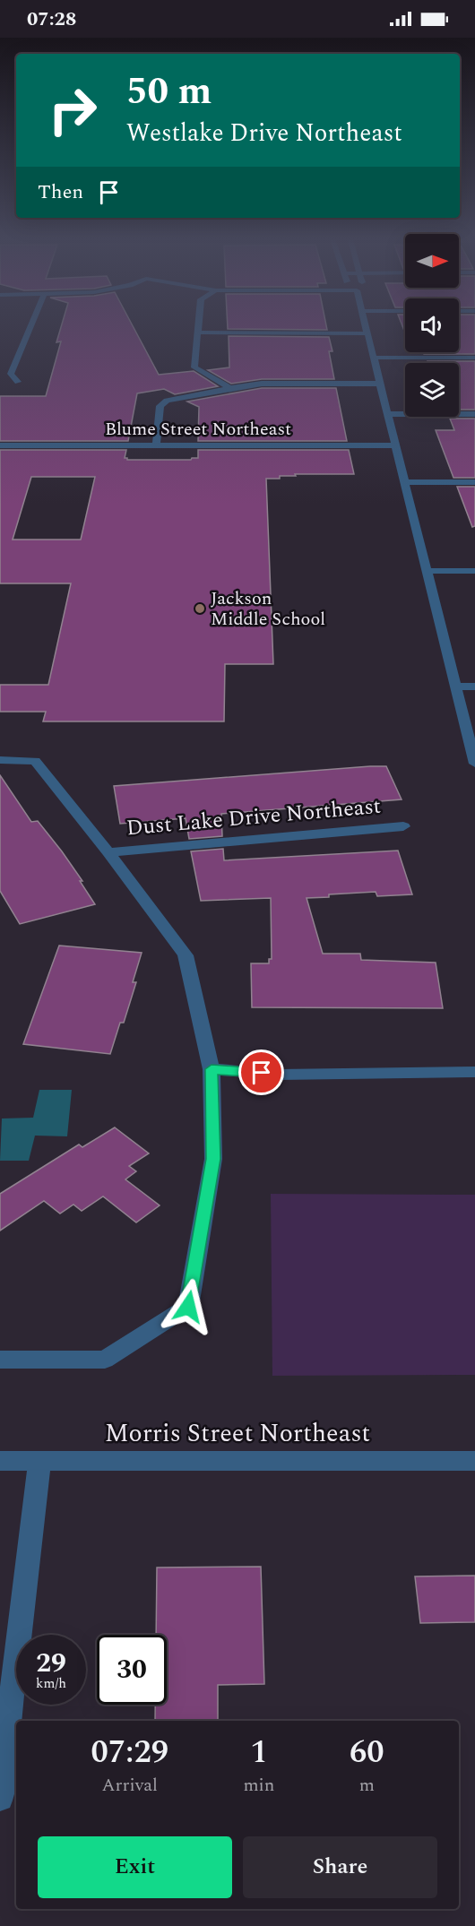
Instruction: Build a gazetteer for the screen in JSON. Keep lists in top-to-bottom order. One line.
{"streets":{"street":["Blume Street Northeast","Dust Lake Drive Northeast","Morris Street Northeast"]},"places":["Jackson Middle School"],"north":"right","page":{"status":"07:28","turn":["50 m","Westlake Drive Northeast"],"then":"Then","speed":"29 km/h","limit":"30","eta":["07:29","Arrival","1","min","60","m"],"buttons":["Exit","Share"]}}
